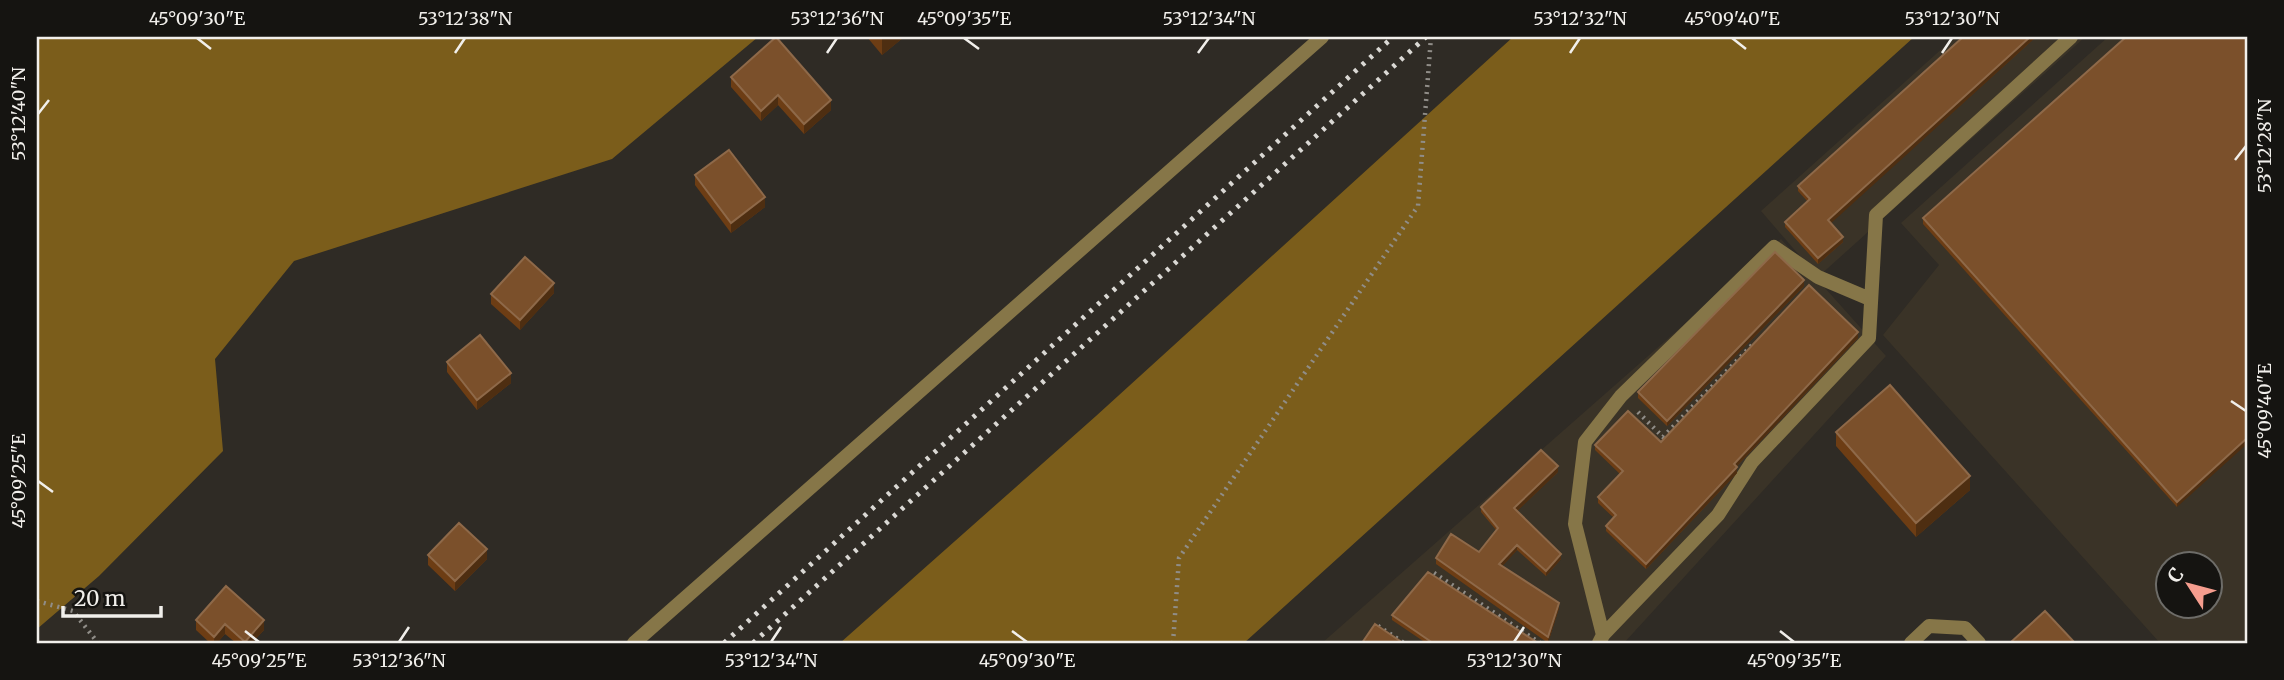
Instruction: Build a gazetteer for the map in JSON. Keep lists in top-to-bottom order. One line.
{"scale_bar":"20 m","north":"top left","coordinates":["45°09'30\"E","53°12'38\"N","53°12'36\"N","45°09'35\"E","53°12'34\"N","53°12'32\"N","45°09'40\"E","53°12'30\"N","53°12'40\"N","53°12'28\"N","45°09'25\"E"]}
